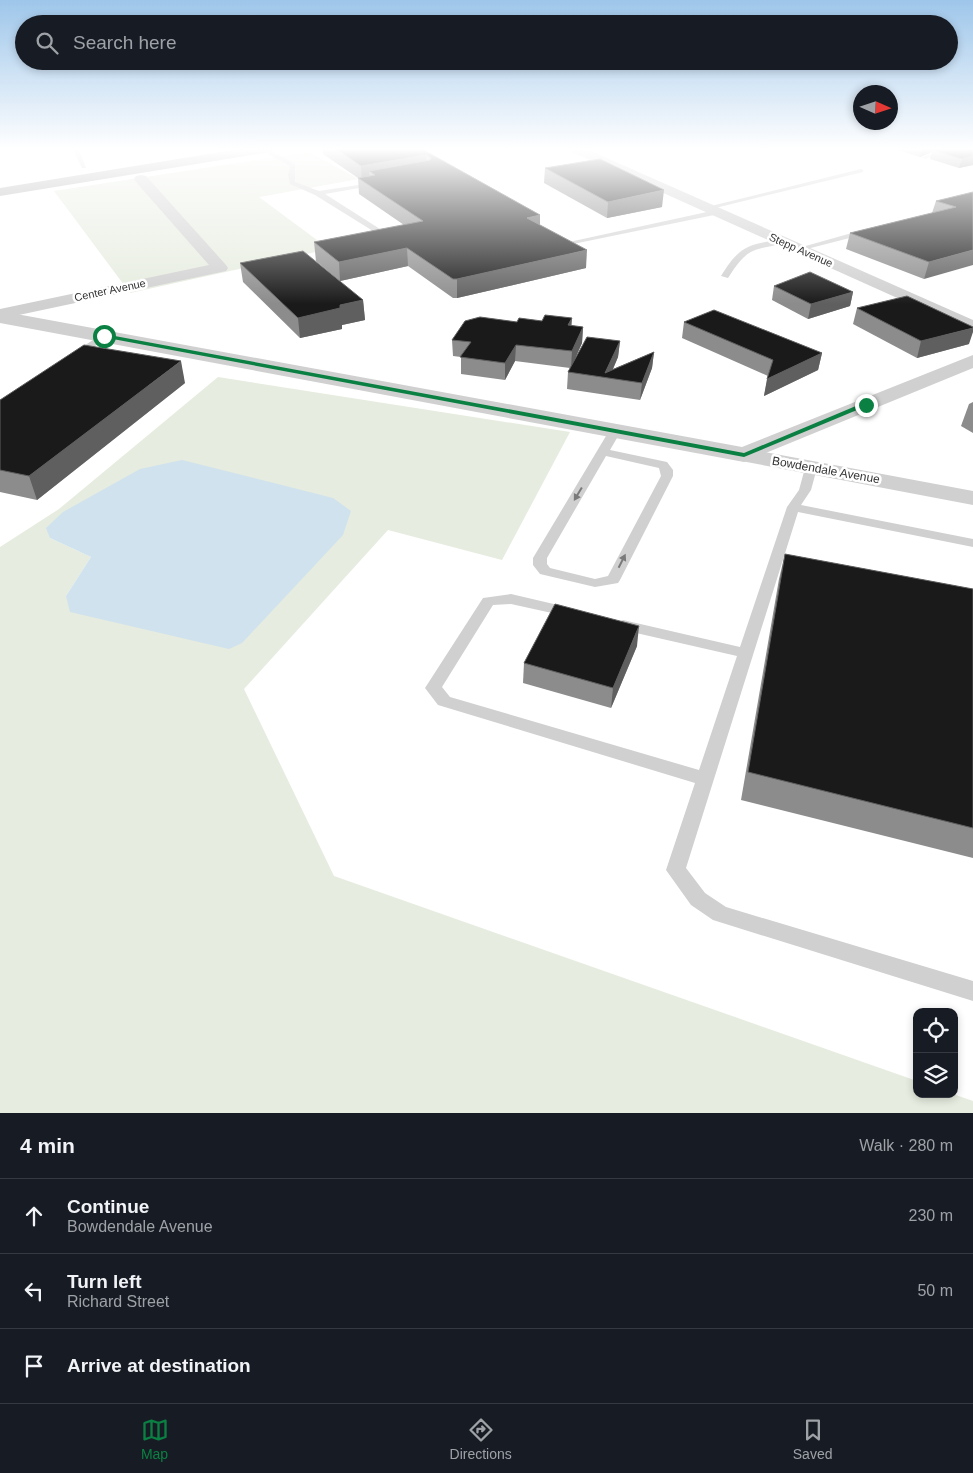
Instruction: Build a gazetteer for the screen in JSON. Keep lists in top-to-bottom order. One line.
{"streets":{"street":["Stepp Avenue","Center Avenue","Bowdendale Avenue"]},"crossings":[["Center Avenue","Bowdendale Avenue"]],"north":"right","page":{"search":"Search here","heading":["4 min","Walk · 280 m"],"list":[["Continue","Bowdendale Avenue","230 m"],["Turn left","Richard Street","50 m"],"Arrive at destination"],"nav":["Map","Directions","Saved"]}}
